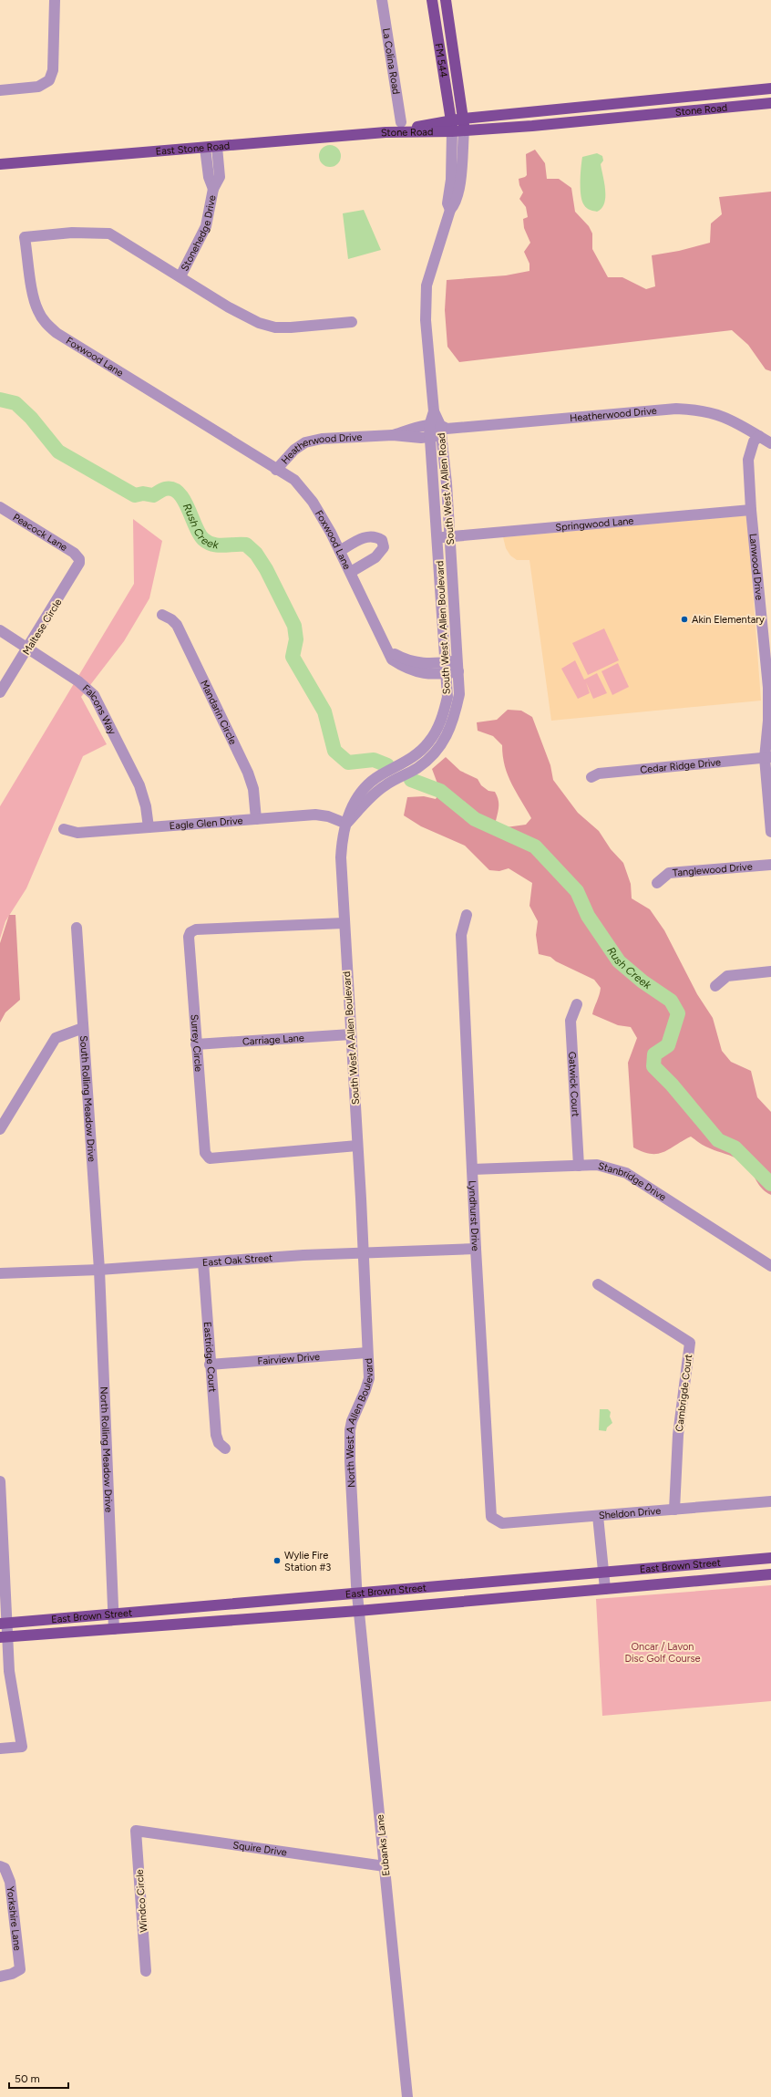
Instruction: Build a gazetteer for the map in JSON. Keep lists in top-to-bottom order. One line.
{"streets":{"main road":["FM 544","Stone Road","East Stone Road","East Brown Street"],"street":["La Colina Road","Stonehedge Drive","Foxwood Lane","Heatherwood Drive","South West A Allen Road","Springwood Lane","Peacock Lane","Lanwood Drive","Maltese Circle","South West A Allen Boulevard","Falcons Way","Mandarin Circle","Cedar Ridge Drive","Eagle Glen Drive","Tanglewood Drive","Carriage Lane","Surrey Circle","Gatwick Court","South Rolling Meadow Drive","Stanbridge Drive","Lyndhurst Drive","East Oak Street","Eastridge Court","Fairview Drive","Cambrigde Court","North West A Allen Boulevard","North Rolling Meadow Drive","Sheldon Drive","Eubanks Lane","Squire Drive","Windco Circle","Yorkshire Lane"]},"crossings":[["FM 544","Stone Road"],["Stone Road","East Stone Road"],["East Stone Road","Stonehedge Drive"],["Stonehedge Drive","Foxwood Lane"],["Foxwood Lane","Heatherwood Drive"],["Foxwood Lane","South West A Allen Road"],["Foxwood Lane","South West A Allen Boulevard"],["Heatherwood Drive","South West A Allen Road"],["Heatherwood Drive","Lanwood Drive"],["Heatherwood Drive","South West A Allen Boulevard"],["South West A Allen Road","Springwood Lane"],["South West A Allen Road","South West A Allen Boulevard"],["Springwood Lane","Lanwood Drive"],["Springwood Lane","South West A Allen Boulevard"],["Peacock Lane","Maltese Circle"],["Lanwood Drive","Cedar Ridge Drive"],["Maltese Circle","Falcons Way"],["South West A Allen Boulevard","Eagle Glen Drive"],["South West A Allen Boulevard","Carriage Lane"],["South West A Allen Boulevard","Surrey Circle"],["South West A Allen Boulevard","East Oak Street"],["South West A Allen Boulevard","North West A Allen Boulevard"],["Falcons Way","Eagle Glen Drive"],["Mandarin Circle","Eagle Glen Drive"],["Carriage Lane","Surrey Circle"],["Gatwick Court","Stanbridge Drive"],["South Rolling Meadow Drive","East Oak Street"],["South Rolling Meadow Drive","North Rolling Meadow Drive"],["Stanbridge Drive","Lyndhurst Drive"],["Lyndhurst Drive","East Oak Street"],["Lyndhurst Drive","Sheldon Drive"],["East Oak Street","Eastridge Court"],["East Oak Street","North West A Allen Boulevard"],["East Oak Street","North Rolling Meadow Drive"],["Eastridge Court","Fairview Drive"],["Fairview Drive","North West A Allen Boulevard"],["Cambrigde Court","Sheldon Drive"],["North West A Allen Boulevard","East Brown Street"],["North West A Allen Boulevard","Eubanks Lane"],["North Rolling Meadow Drive","East Brown Street"],["East Brown Street","Eubanks Lane"],["Eubanks Lane","Squire Drive"],["Squire Drive","Windco Circle"]],"water":["Rush Creek"],"parks":["Oncar / Lavon Disc Golf Course"],"places":["Akin Elementary","Wylie Fire Station #3"],"scale_bar":"50 m"}
